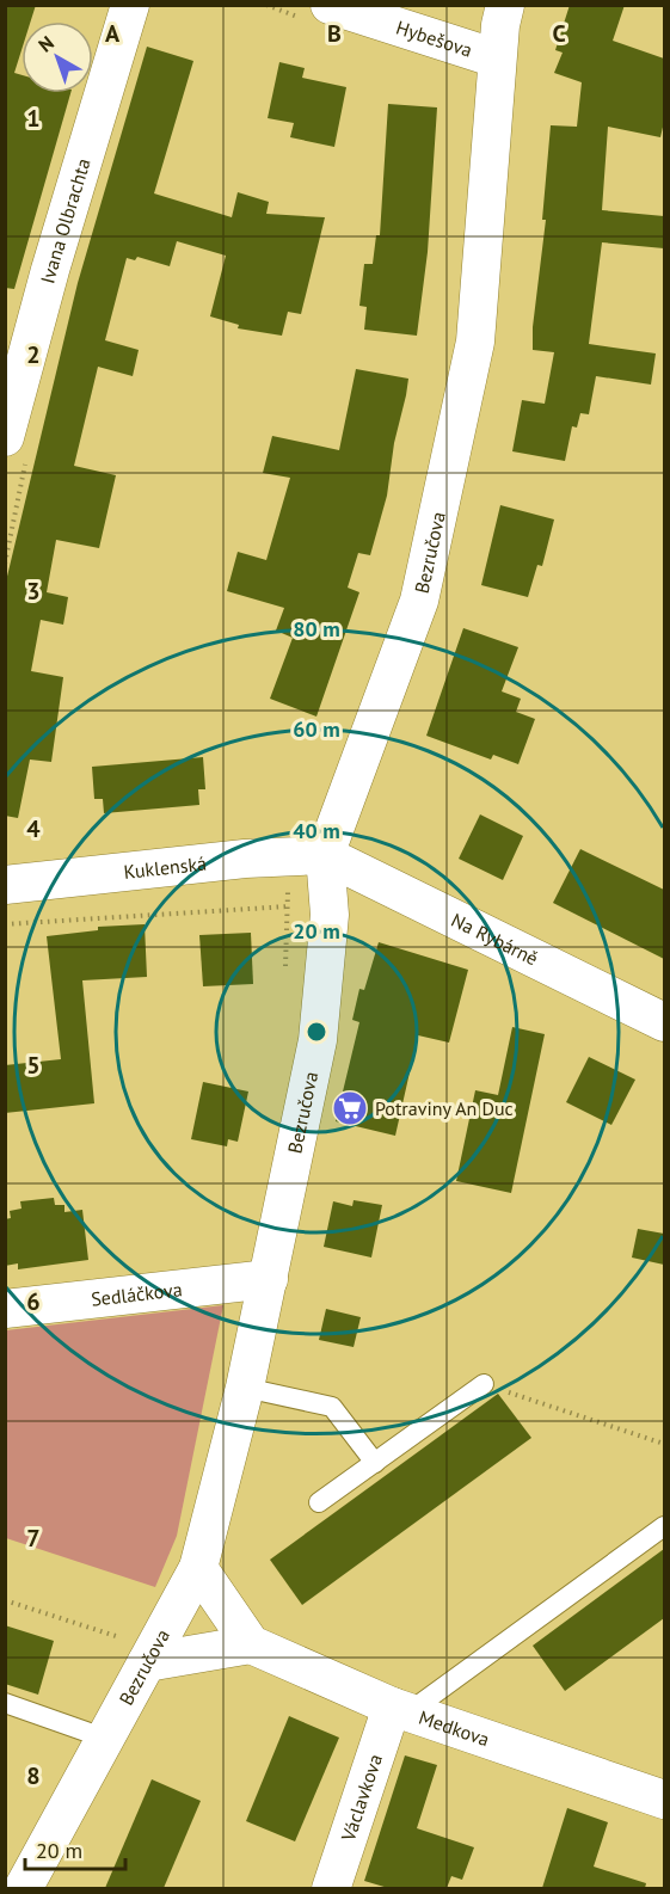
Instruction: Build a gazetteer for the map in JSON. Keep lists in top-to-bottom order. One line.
{"streets":{"street":["Hybešova","Ivana Olbrachta","Bezručova","Kuklenská","Na Rybárně","Sedláčkova","Medkova","Václavkova"]},"crossings":[["Hybešova","Bezručova"],["Bezručova","Kuklenská"],["Bezručova","Na Rybárně"],["Bezručova","Sedláčkova"],["Kuklenská","Na Rybárně"],["Medkova","Václavkova"]],"places":{"supermarket":["Potraviny An Duc"]},"scale_bar":"20 m","north":"top left","grid":{"columns":["A","B","C"],"rows":["1","2","3","4","5","6","7","8"]},"rings":["80 m","60 m","40 m","20 m"]}
